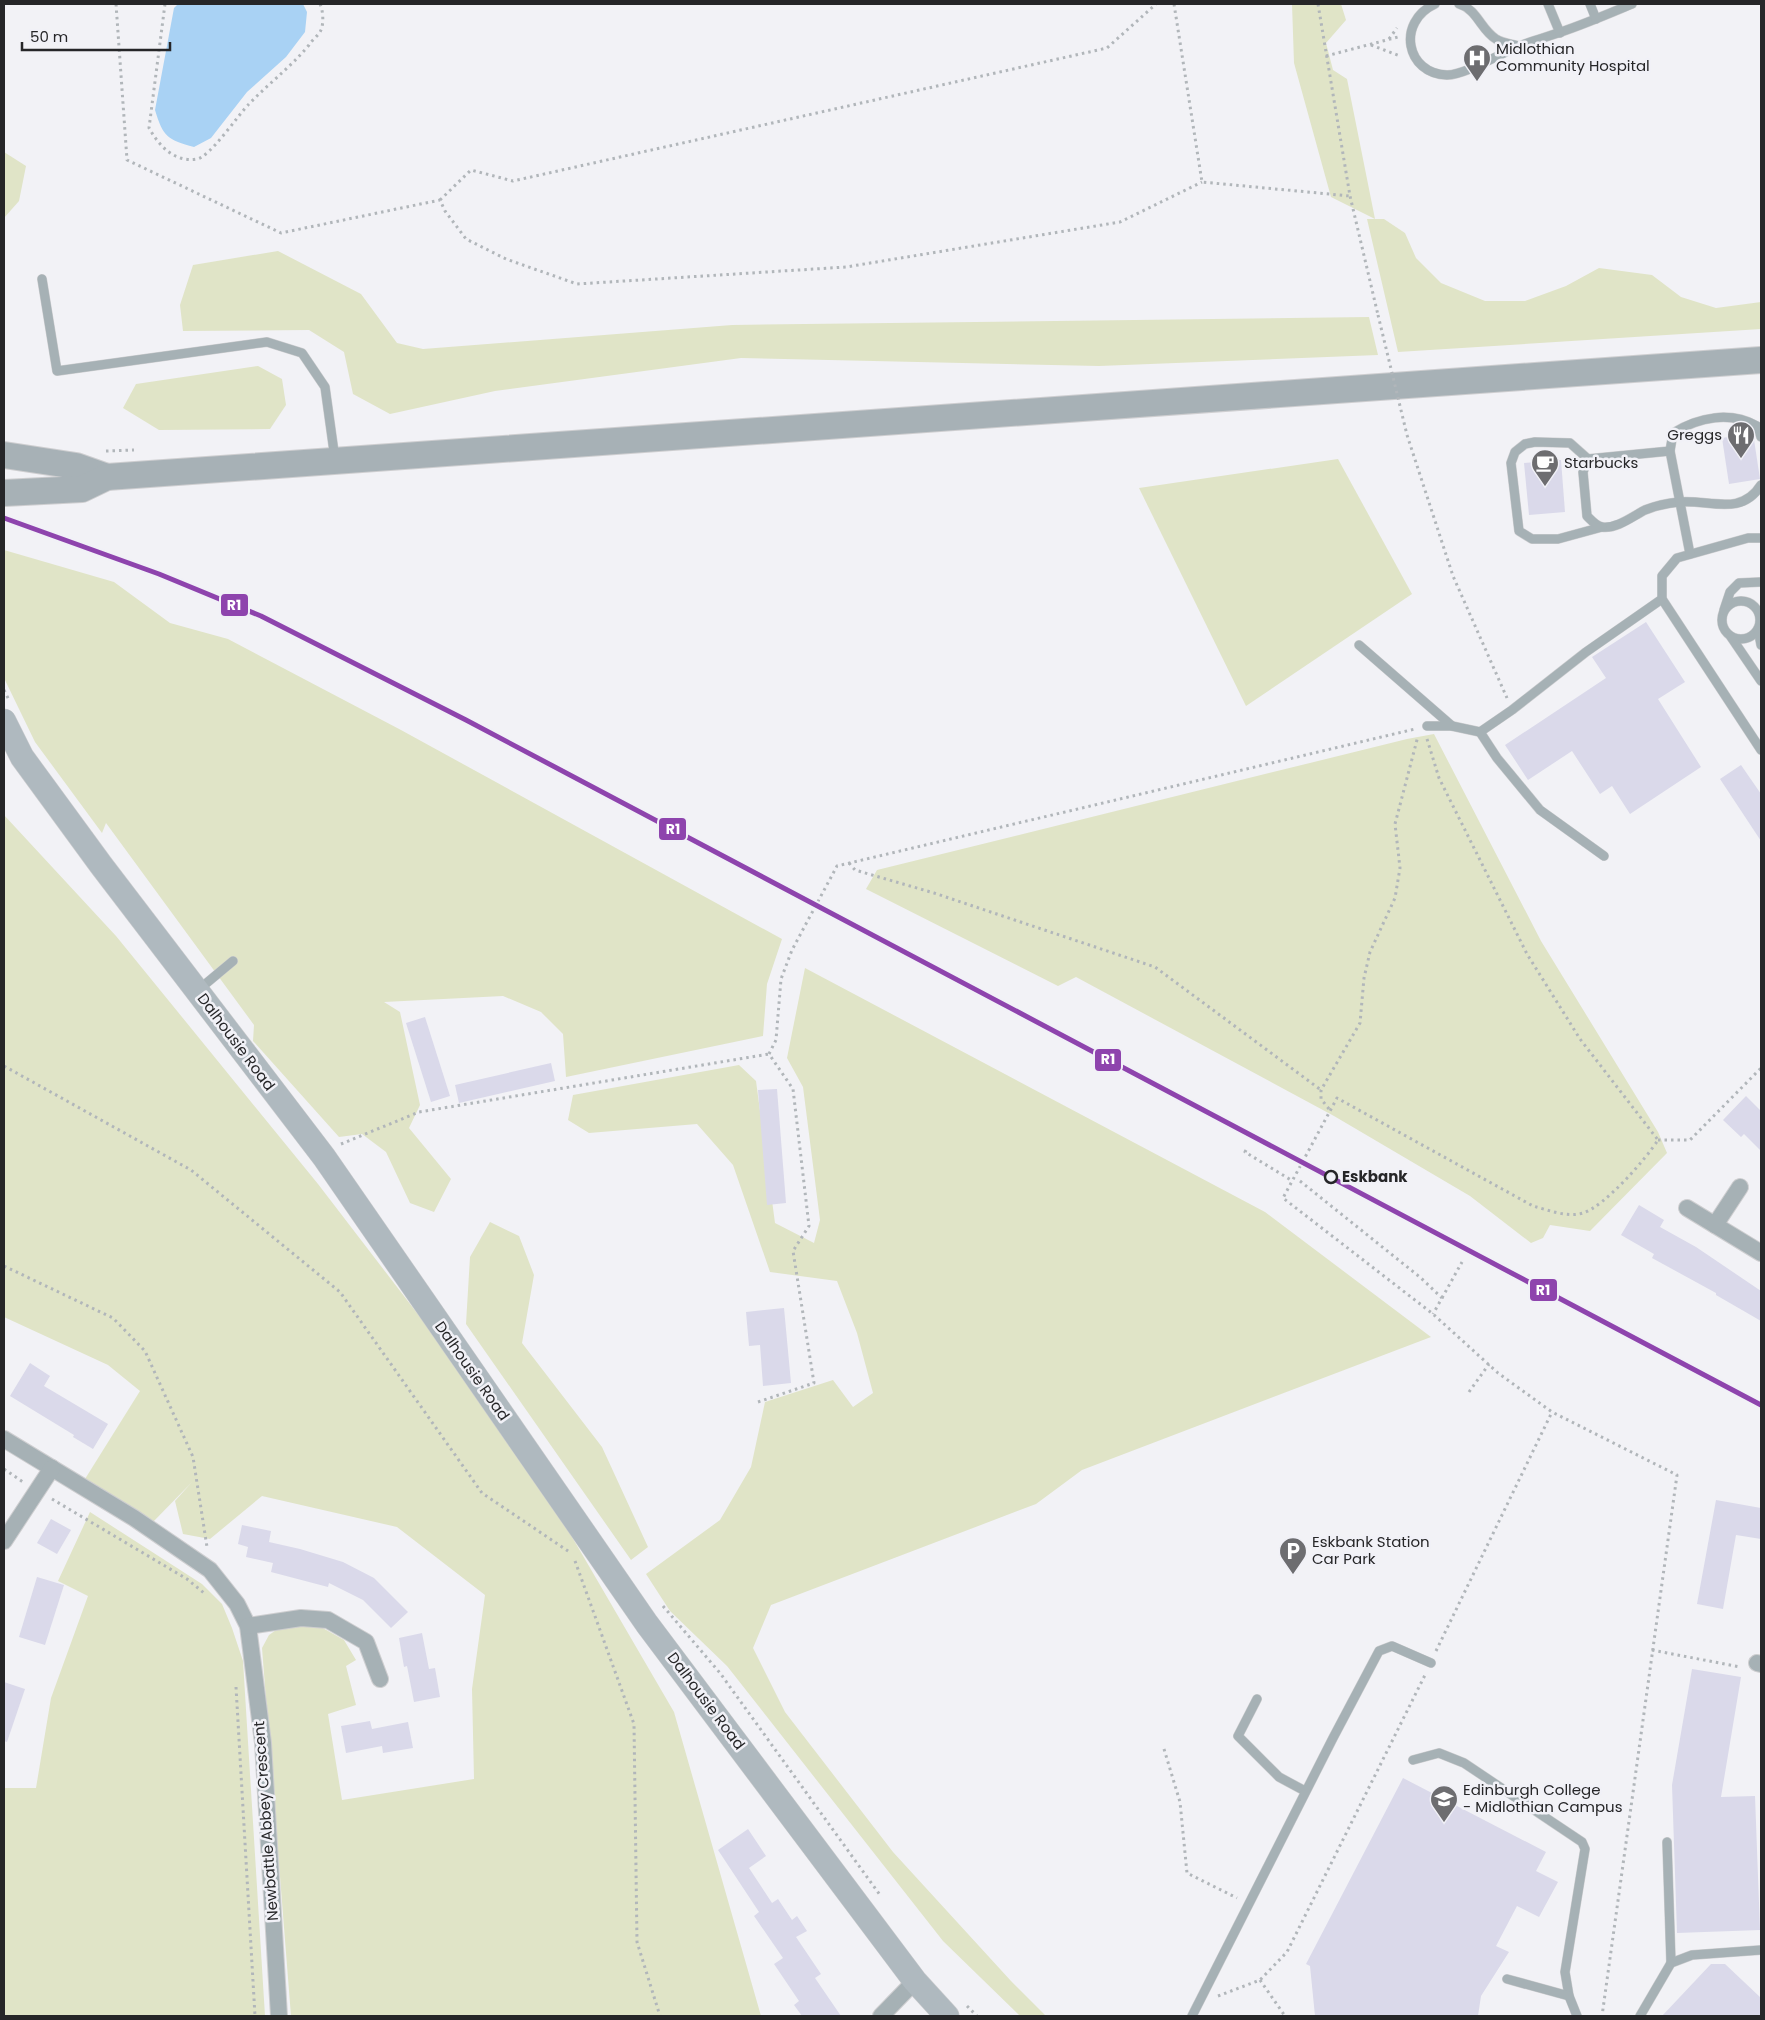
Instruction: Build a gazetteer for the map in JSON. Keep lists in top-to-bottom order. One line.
{"streets":{"main road":["Dalhousie Road"],"street":["Newbattle Abbey Crescent"]},"places":{"hospital":["Midlothian Community Hospital"],"restaurant":["Greggs"],"cafe":["Starbucks"],"other":["Eskbank"],"parking":["Eskbank Station Car Park"],"school or university":["Edinburgh College - Midlothian Campus"]},"lines":["transit line R1"],"scale_bar":"50 m"}
